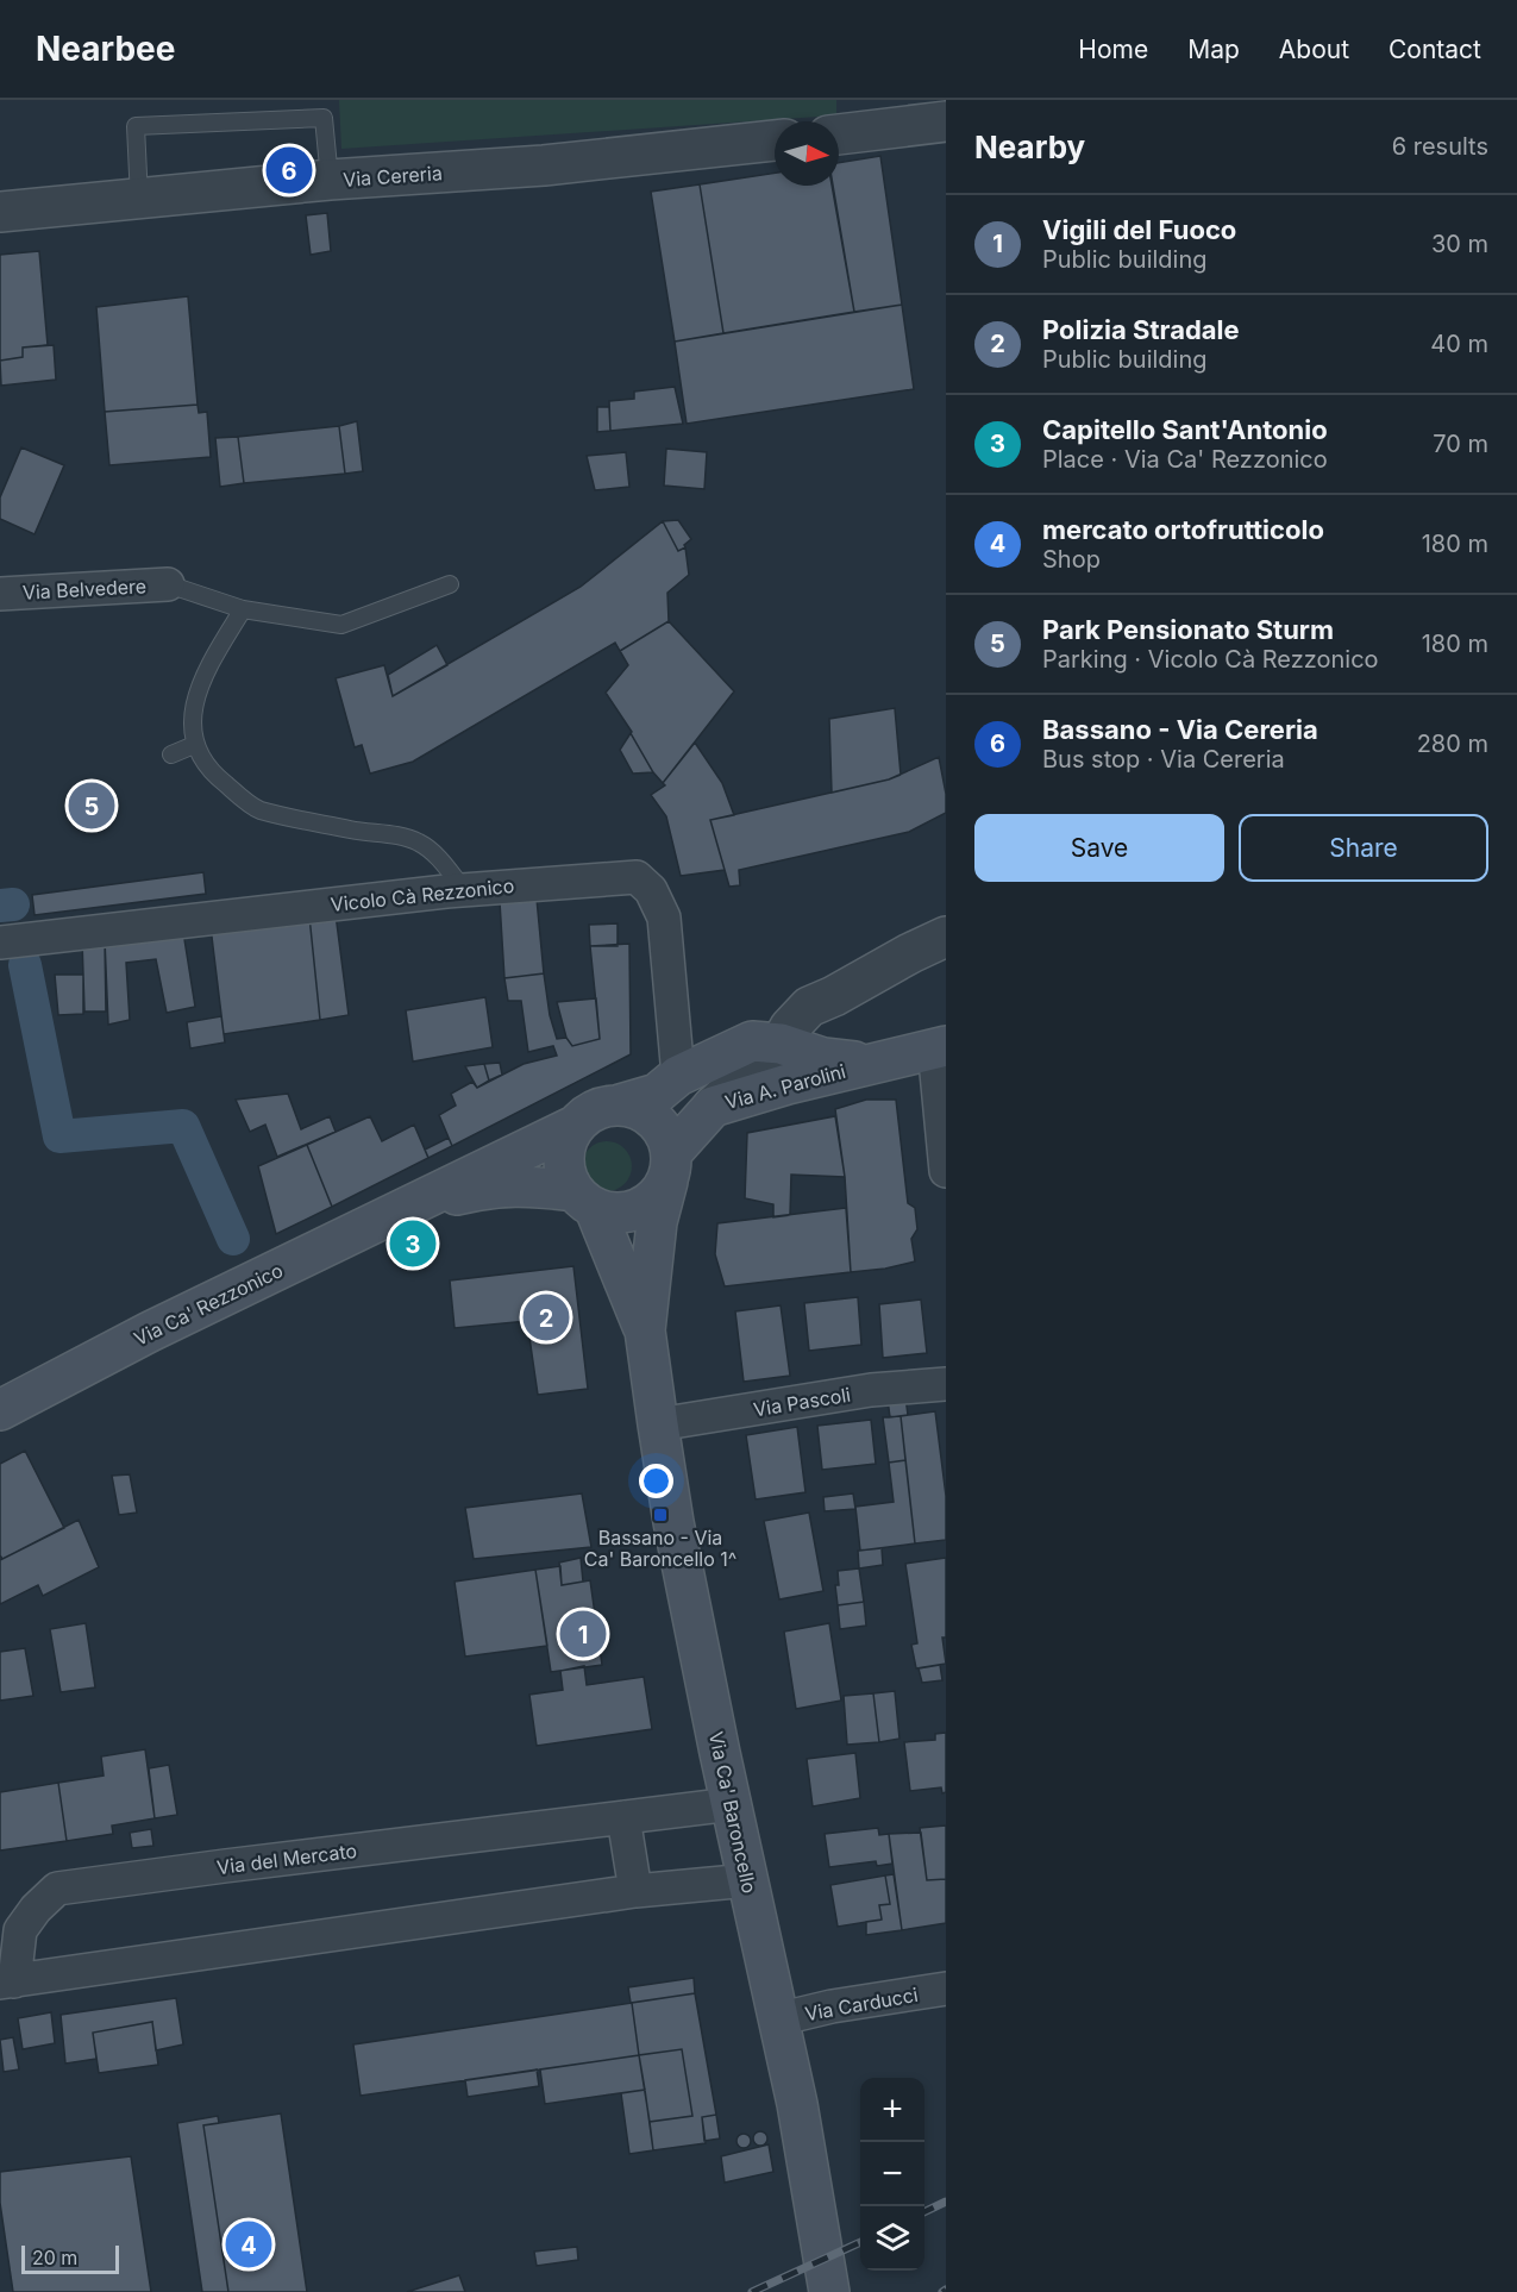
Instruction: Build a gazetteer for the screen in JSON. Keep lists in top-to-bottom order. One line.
{"streets":{"main road":["Via A. Parolini","Via Ca' Rezzonico","Via Ca' Baroncello"],"street":["Via Cereria","Via Belvedere","Vicolo Cà Rezzonico","Via Pascoli","Via del Mercato","Via Carducci"]},"crossings":[["Vicolo Cà Rezzonico","Via A. Parolini"],["Via A. Parolini","Via Ca' Rezzonico"],["Via A. Parolini","Via Ca' Baroncello"],["Via Ca' Rezzonico","Via Ca' Baroncello"],["Via Pascoli","Via Ca' Baroncello"],["Via Ca' Baroncello","Via del Mercato"],["Via Ca' Baroncello","Via Carducci"]],"places":{"transit":["Bassano - Via Ca' Baroncello 1^"]},"scale_bar":"20 m","north":"right","page":{"header":"Nearbee","nav":["Home","Map","About","Contact"],"heading":["Nearby","6 results"],"pins":["6","5","3","2","1","4"],"list":[{"mark":"1","name":"Vigili del Fuoco","note":"Public building","value":"30 m"},{"mark":"2","name":"Polizia Stradale","note":"Public building","value":"40 m"},{"mark":"3","name":"Capitello Sant'Antonio","note":"Place · Via Ca' Rezzonico","value":"70 m"},{"mark":"4","name":"mercato ortofrutticolo","note":"Shop","value":"180 m"},{"mark":"5","name":"Park Pensionato Sturm","note":"Parking · Vicolo Cà Rezzonico","value":"180 m"},{"mark":"6","name":"Bassano - Via Cereria","note":"Bus stop · Via Cereria","value":"280 m"}],"buttons":["Save","Share"],"map_buttons":["+","−"],"scale":"20 m"}}
